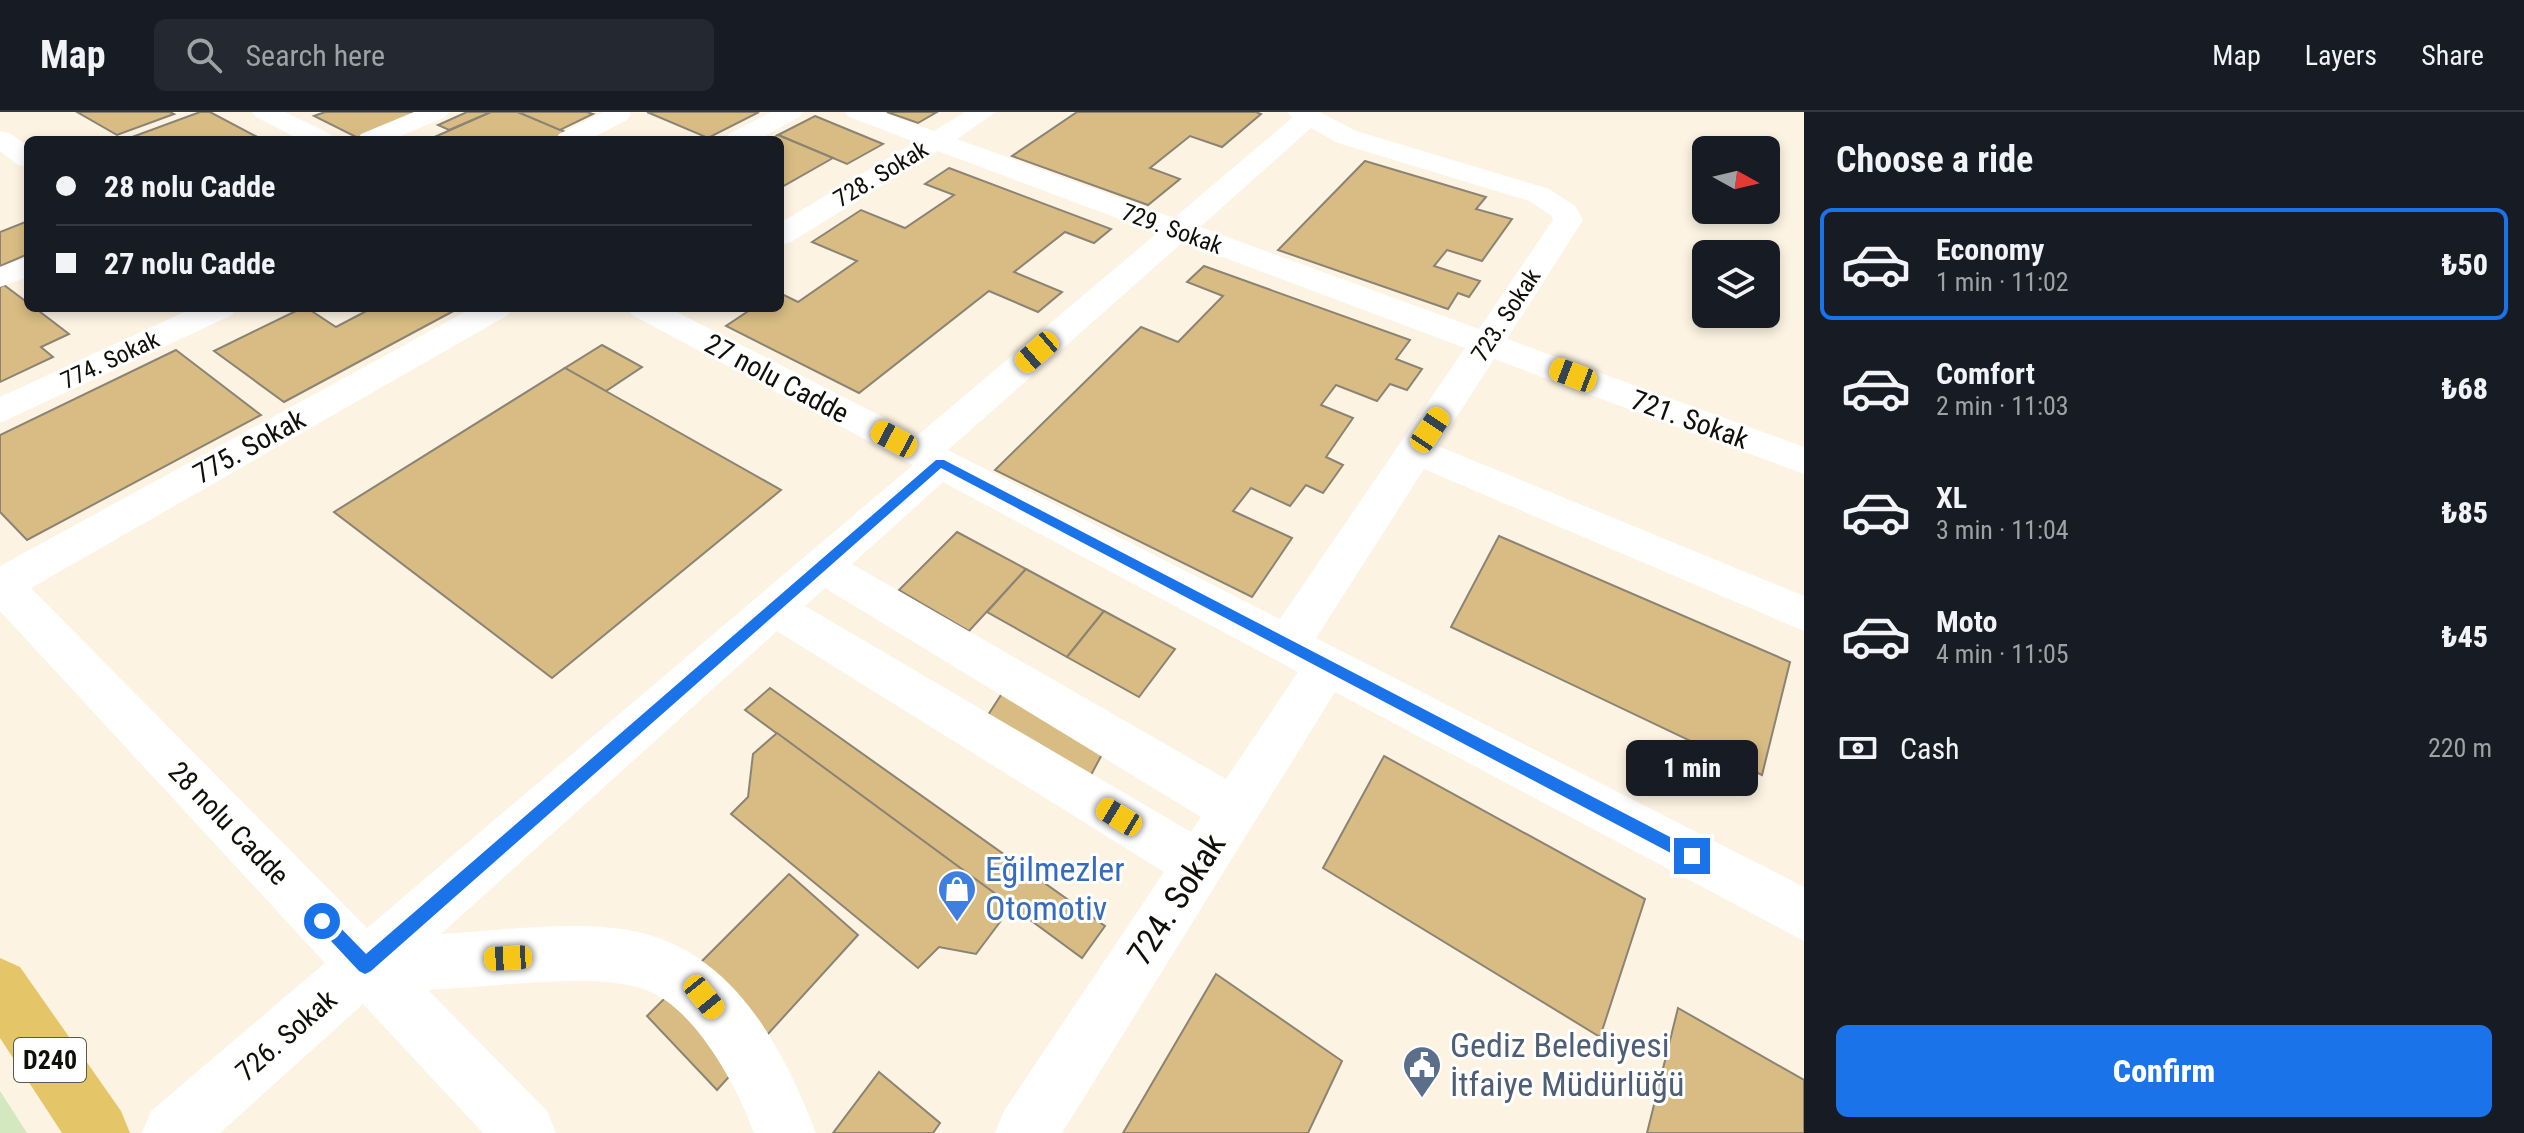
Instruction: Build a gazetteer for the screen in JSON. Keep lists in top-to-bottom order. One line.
{"streets":{"highway":["D240"],"street":["728. Sokak","729. Sokak","723. Sokak","774. Sokak","27 nolu Cadde","721. Sokak","775. Sokak","28 nolu Cadde","724. Sokak","726. Sokak"]},"crossings":[["728. Sokak","729. Sokak"],["729. Sokak","723. Sokak"],["729. Sokak","721. Sokak"],["729. Sokak","726. Sokak"],["723. Sokak","27 nolu Cadde"],["723. Sokak","721. Sokak"],["723. Sokak","724. Sokak"],["723. Sokak","726. Sokak"],["27 nolu Cadde","724. Sokak"],["27 nolu Cadde","726. Sokak"],["775. Sokak","28 nolu Cadde"],["28 nolu Cadde","726. Sokak"]],"places":{"shop":["Eğilmezler Otomotiv"],"public building":["Gediz Belediyesi İtfaiye Müdürlüğü"]},"north":"right","page":{"header":"Map","search":"Search here","nav":["Map","Layers","Share"],"heading":"Choose a ride","banner":["28 nolu Cadde","27 nolu Cadde"],"list":[{"name":"Economy","note":"1 min · 11:02","value":"₺50"},{"name":"Comfort","note":"2 min · 11:03","value":"₺68"},{"name":"XL","note":"3 min · 11:04","value":"₺85"},{"name":"Moto","note":"4 min · 11:05","value":"₺45"}],"pay":["Cash","220 m"],"bubble":"1 min","buttons":"Confirm"}}
